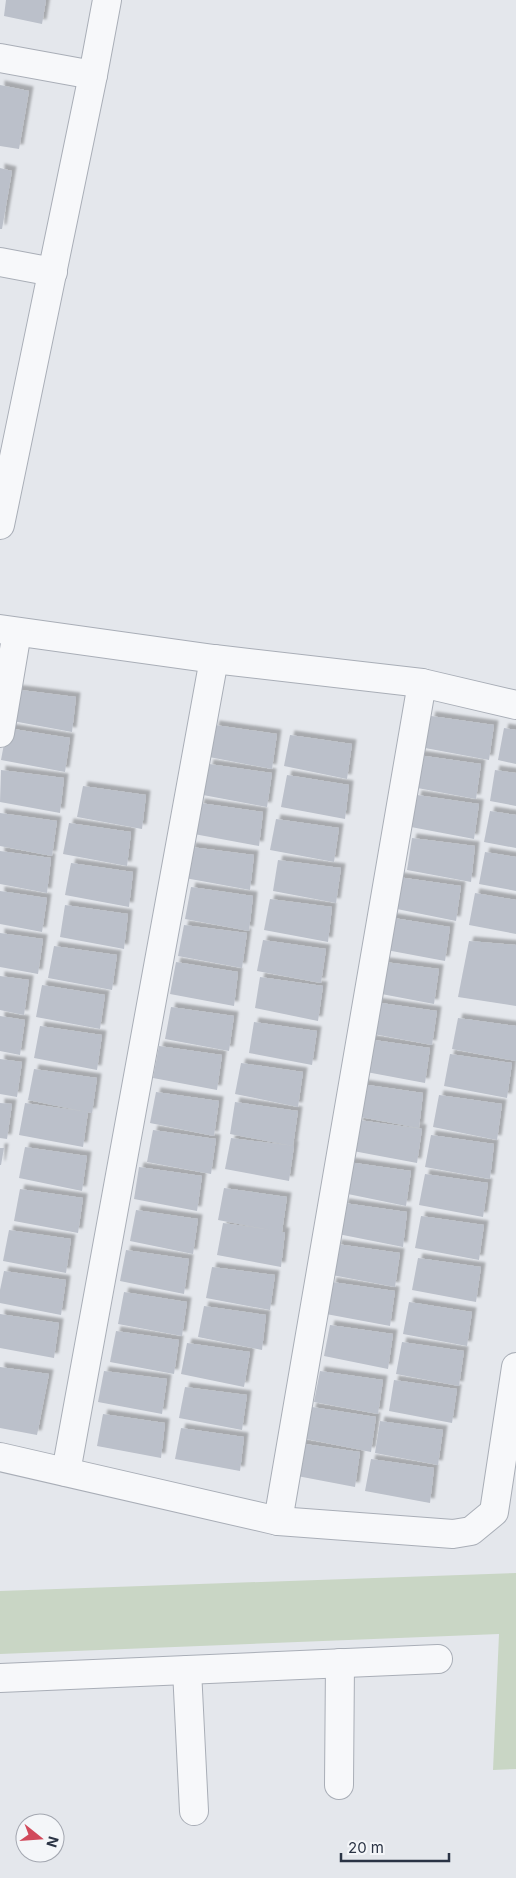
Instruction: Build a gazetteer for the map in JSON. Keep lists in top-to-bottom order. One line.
{"scale_bar":"20 m","north":"right"}
